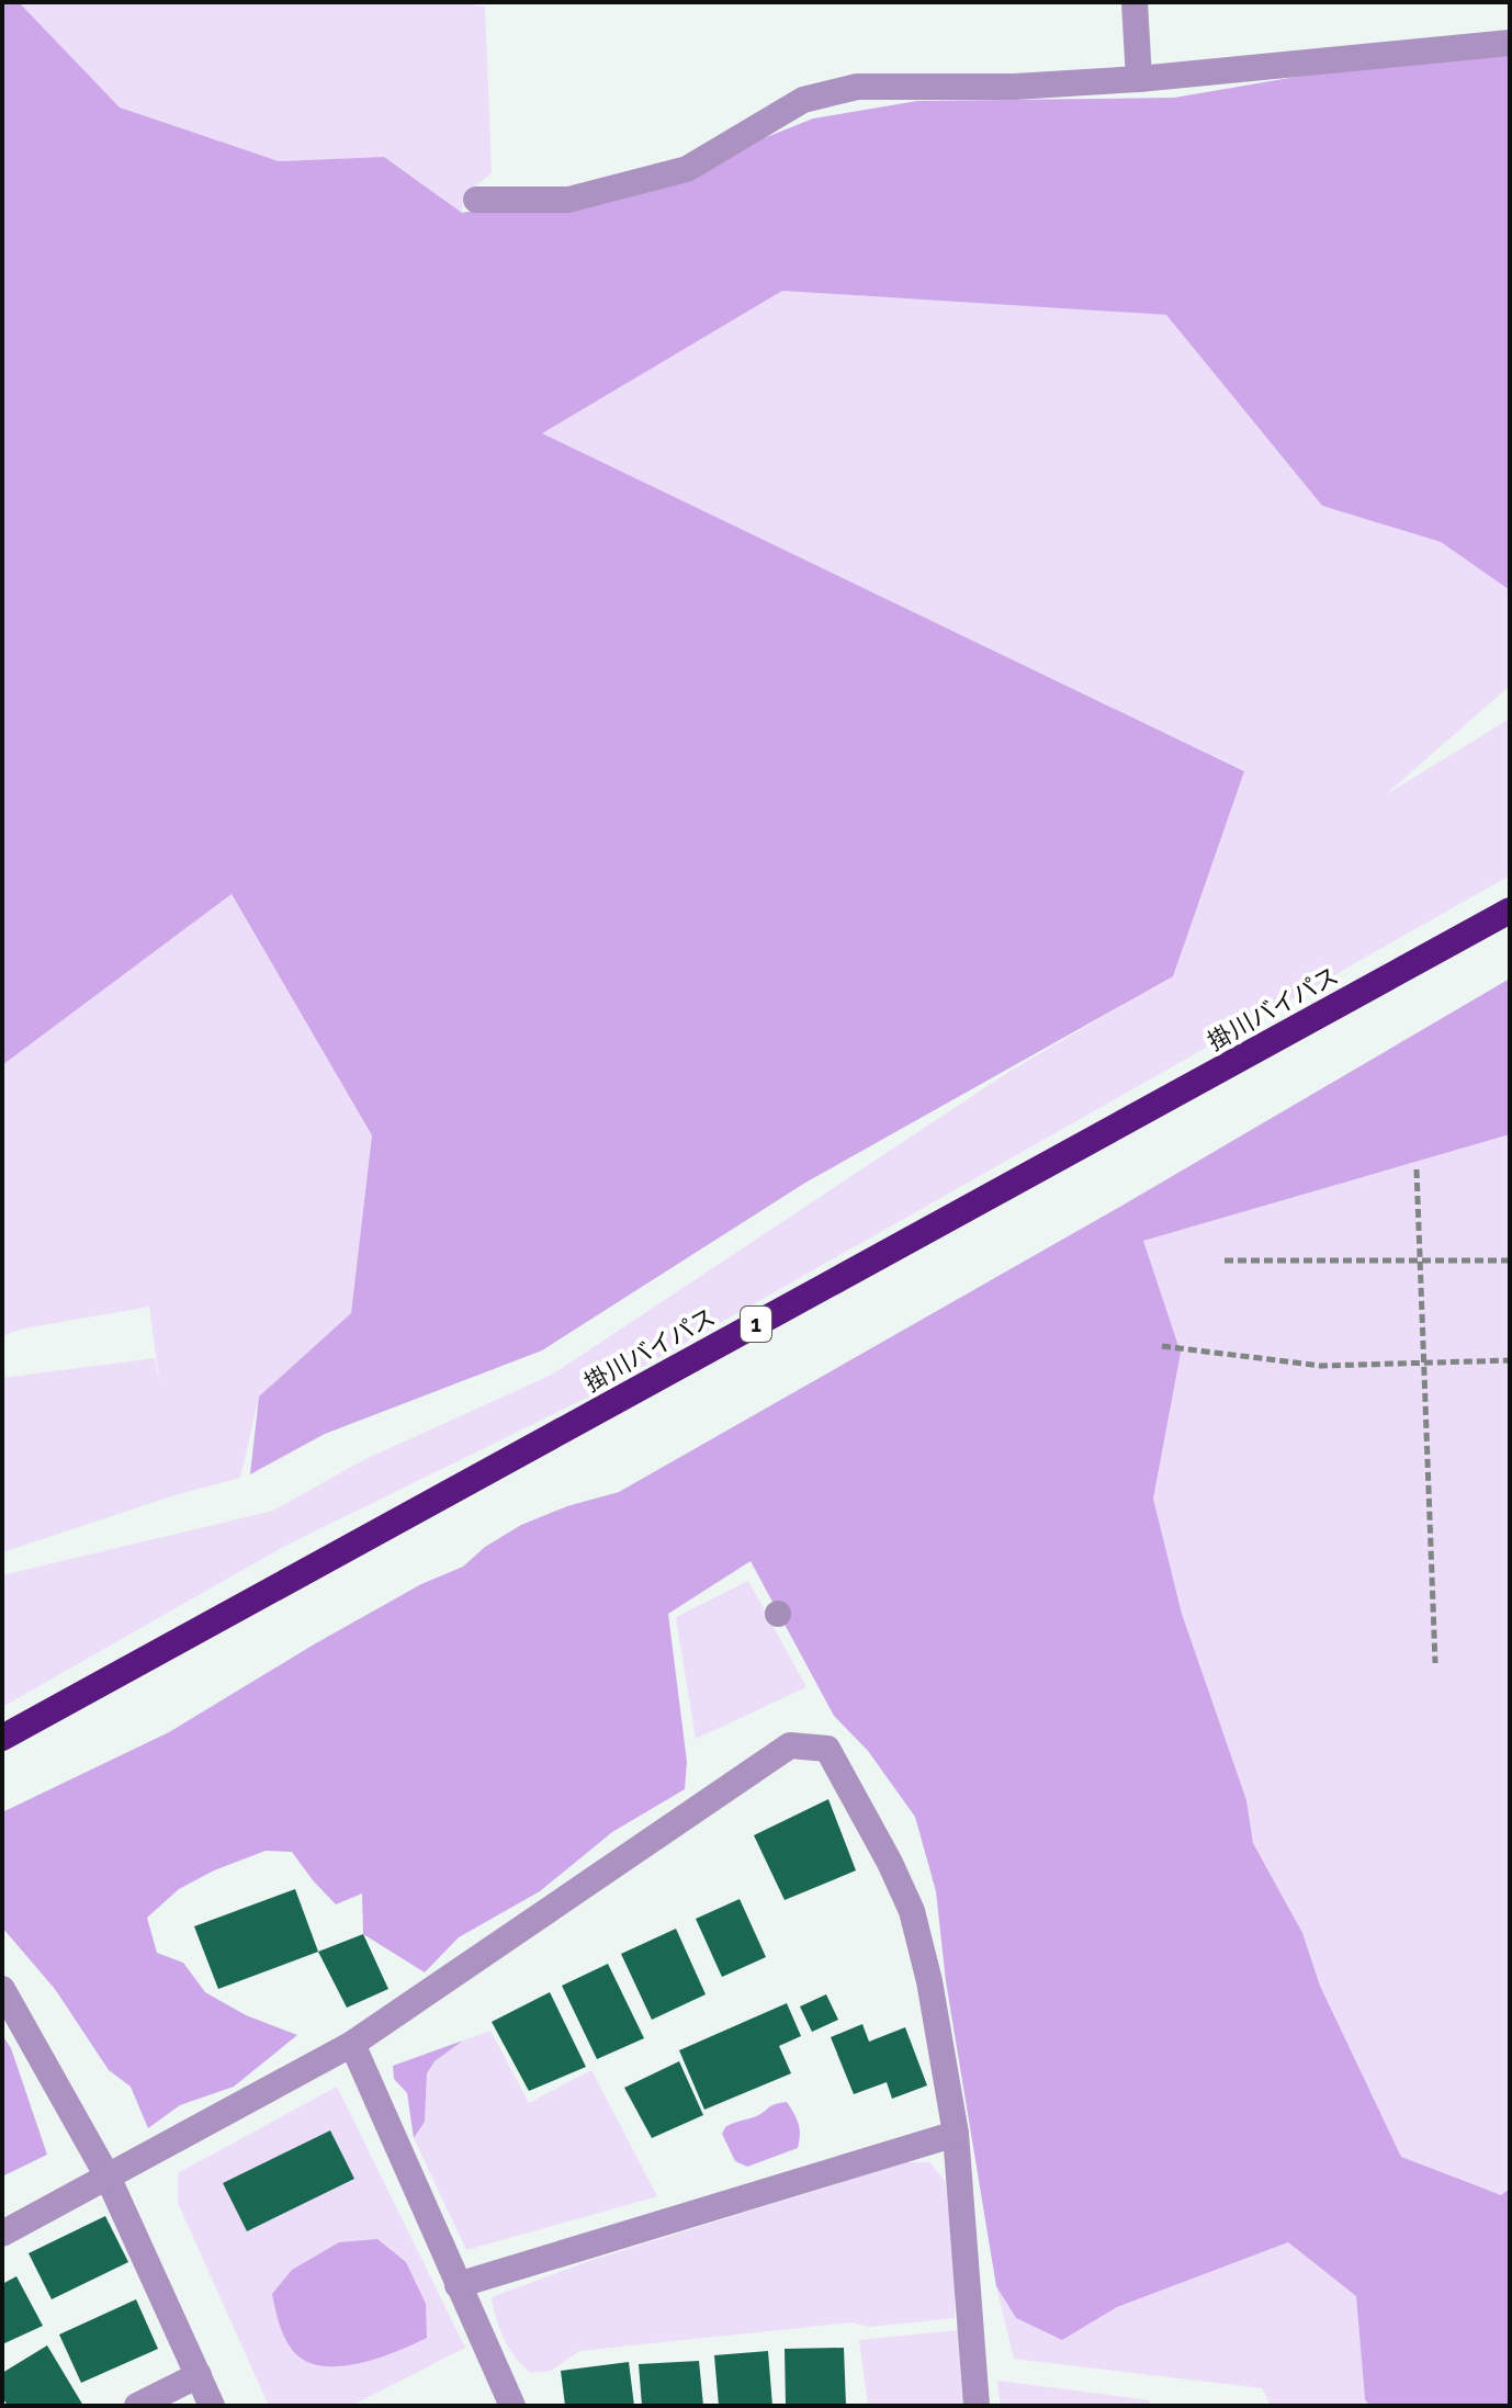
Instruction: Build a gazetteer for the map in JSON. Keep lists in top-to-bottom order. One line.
{"streets":{"highway":["掛川バイパス","1"]}}
